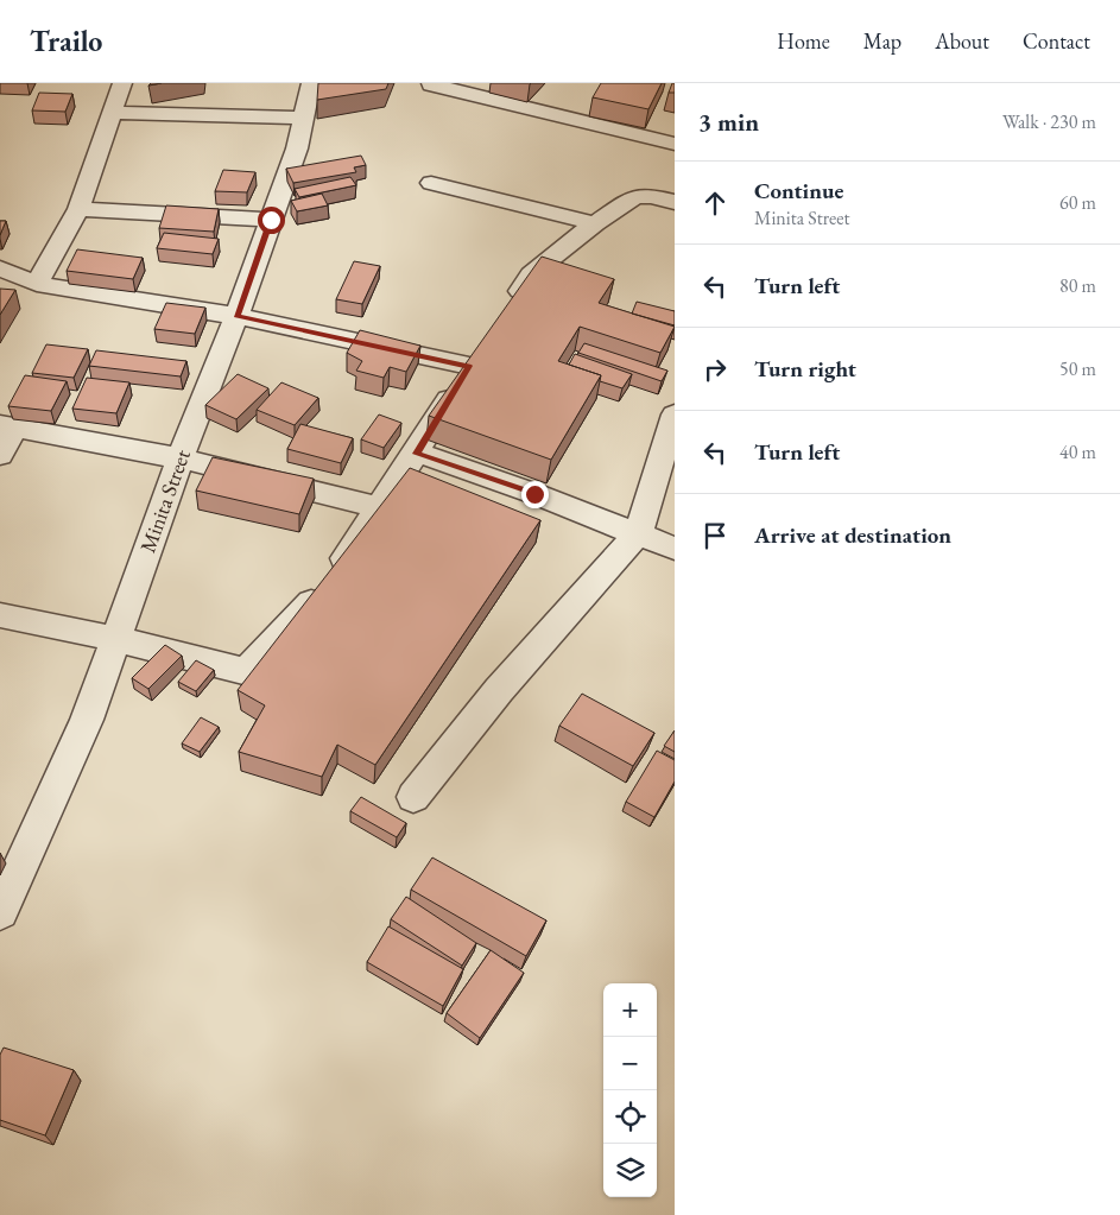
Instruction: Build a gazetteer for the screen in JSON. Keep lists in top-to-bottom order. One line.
{"streets":{"street":["Minita Street"]},"page":{"header":"Trailo","nav":["Home","Map","About","Contact"],"heading":["3 min","Walk · 230 m"],"list":[["Continue","Minita Street","60 m"],["Turn left","80 m"],["Turn right","50 m"],["Turn left","40 m"],"Arrive at destination"],"map_buttons":["+","−"]}}
